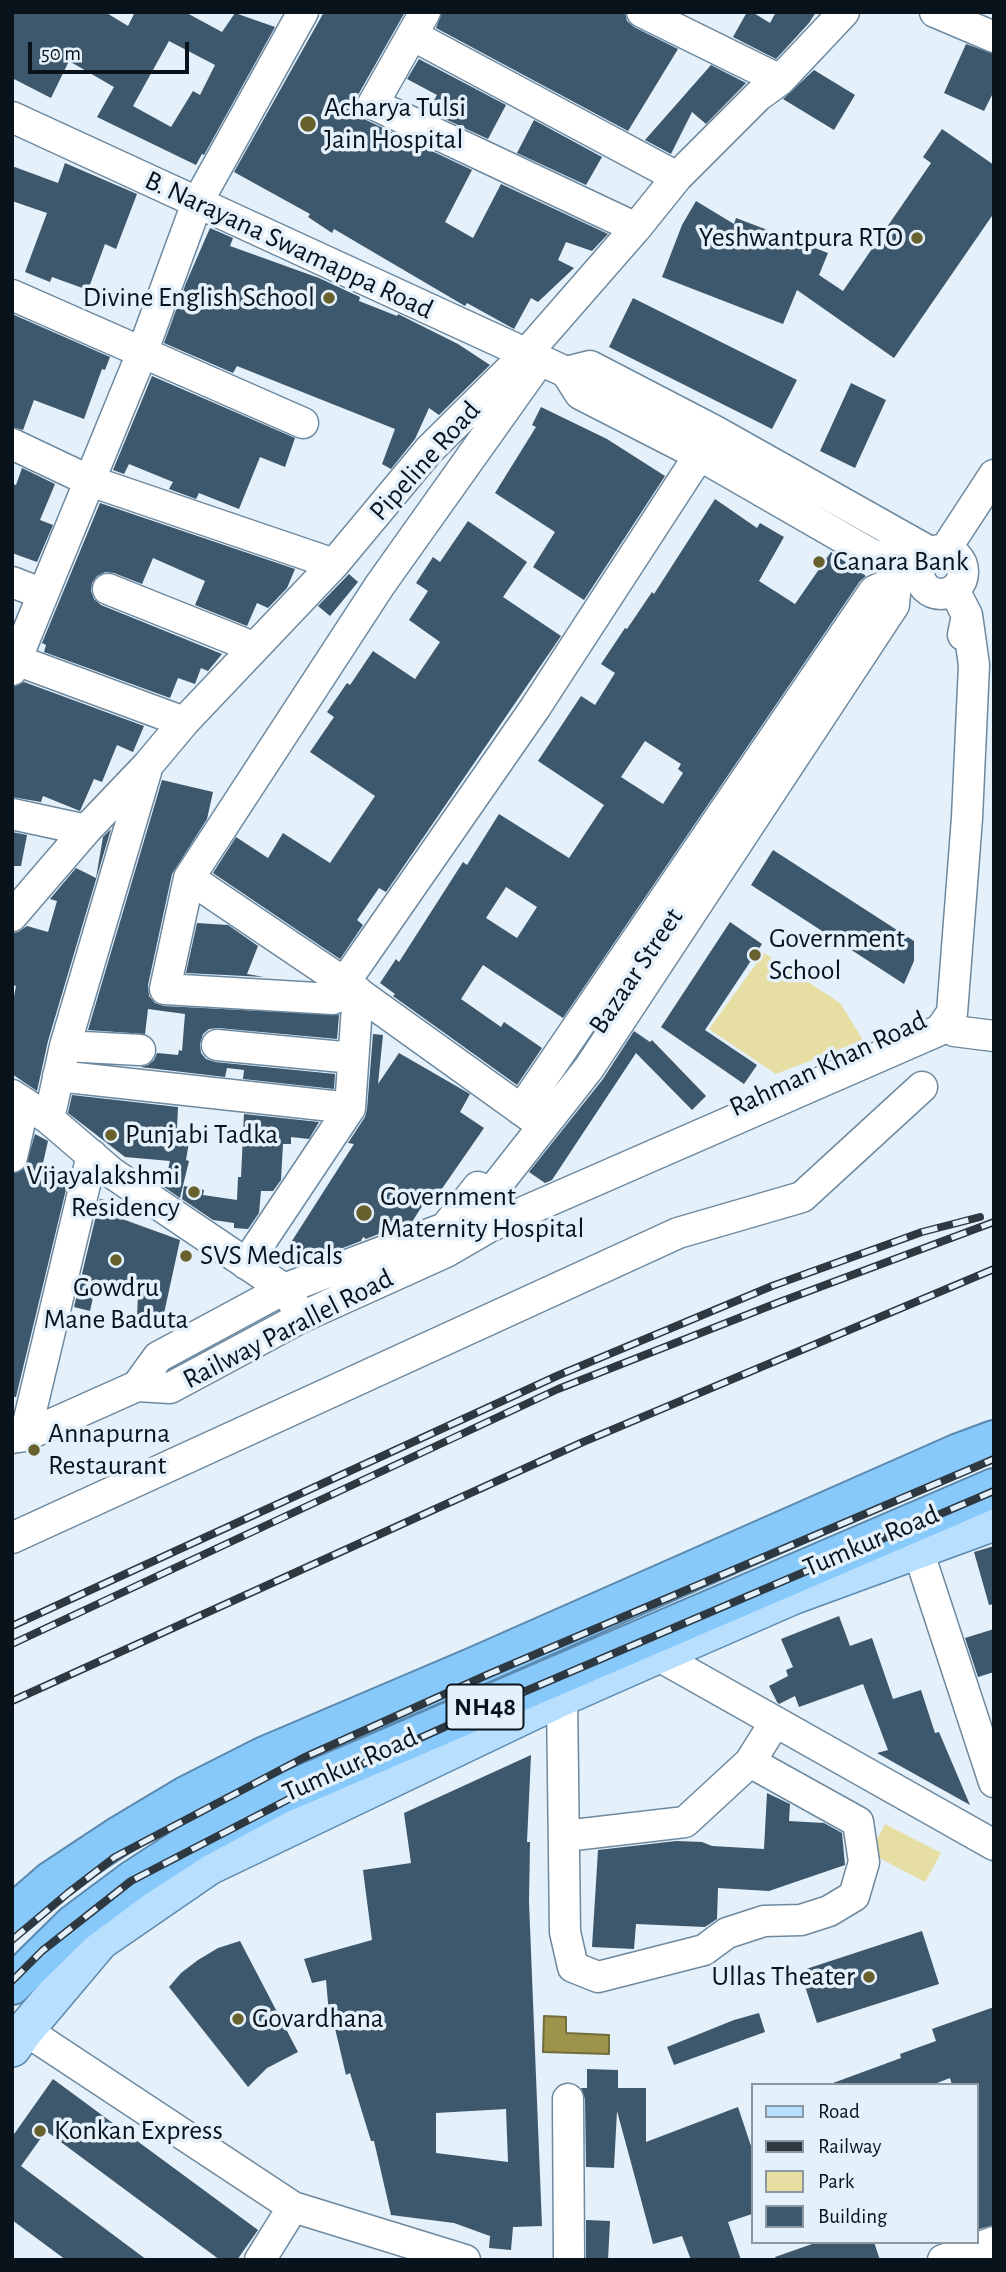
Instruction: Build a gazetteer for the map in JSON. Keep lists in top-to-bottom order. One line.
{"streets":{"highway":["Tumkur Road","NH48"],"street":["B. Narayana Swamappa Road","Pipeline Road","Rahman Khan Road","Railway Parallel Road"]},"crossings":[["B. Narayana Swamappa Road","Pipeline Road"],["Rahman Khan Road","Railway Parallel Road"]],"places":["Acharya Tulsi Jain Hospital","Yeshwantpura RTO","Divine English School","Canara Bank","Government School","Punjabi Tadka","Vijayalakshmi Residency","Government Maternity Hospital","SVS Medicals","Gowdru Mane Baduta","Annapurna Restaurant","Ullas Theater","Govardhana","Konkan Express"],"legend":["Road","Railway","Park","Building"],"scale_bar":"50 m"}
